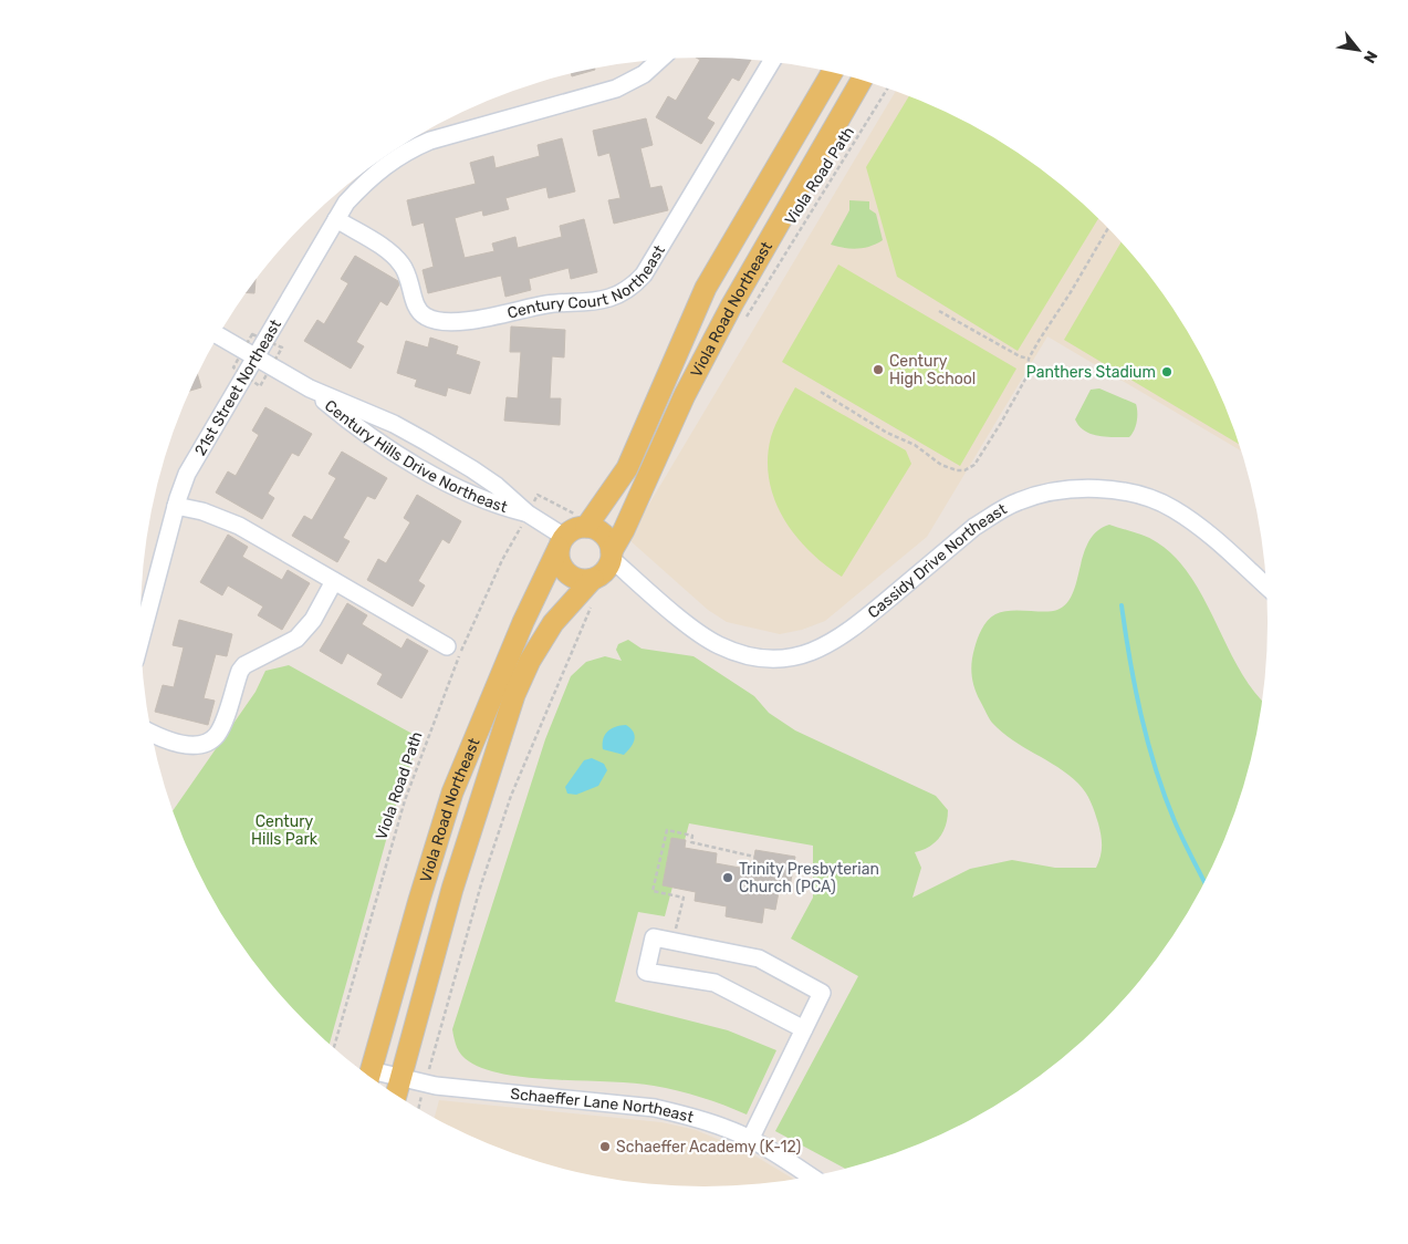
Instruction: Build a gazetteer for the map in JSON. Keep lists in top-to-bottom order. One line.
{"streets":{"main road":["Viola Road Northeast"],"street":["Century Court Northeast","21st Street Northeast","Century Hills Drive Northeast","Cassidy Drive Northeast","Schaeffer Lane Northeast"],"path":["Viola Road Path"]},"crossings":[["Century Court Northeast","21st Street Northeast"],["Viola Road Northeast","Century Hills Drive Northeast"],["Viola Road Northeast","Cassidy Drive Northeast"],["Viola Road Northeast","Schaeffer Lane Northeast"],["21st Street Northeast","Century Hills Drive Northeast"],["Century Hills Drive Northeast","Cassidy Drive Northeast"]],"parks":["Century Hills Park"],"places":["Century High School","Panthers Stadium","Trinity Presbyterian Church (PCA)","Schaeffer Academy (K-12)"],"north":"bottom right"}
